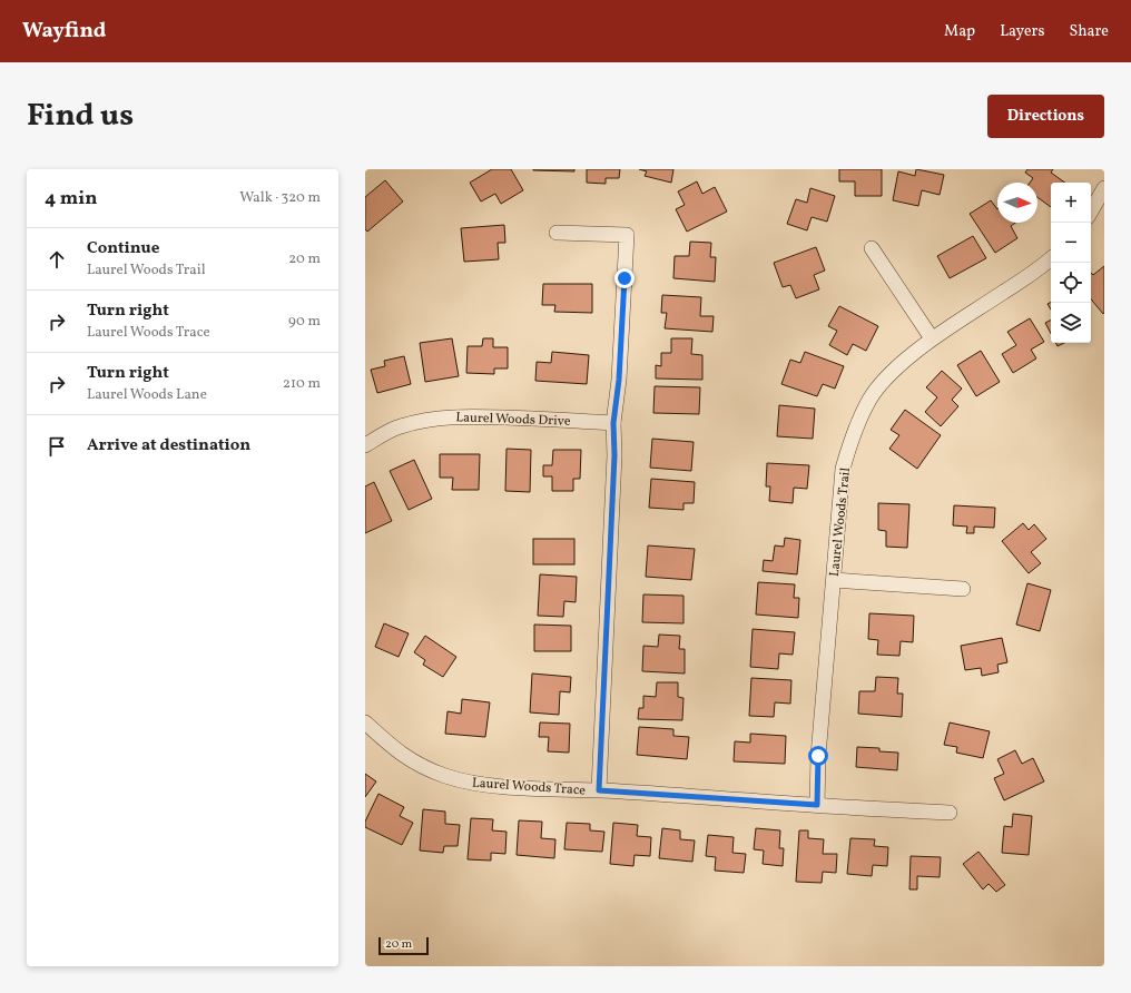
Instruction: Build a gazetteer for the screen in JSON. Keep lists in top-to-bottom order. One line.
{"streets":{"street":["Laurel Woods Drive","Laurel Woods Trail","Laurel Woods Trace"]},"crossings":[["Laurel Woods Trail","Laurel Woods Trace"]],"scale_bar":"20 m","north":"right","page":{"header":"Wayfind","nav":["Map","Layers","Share"],"title":"Find us","buttons":"Directions","heading":["4 min","Walk · 320 m"],"map_buttons":["+","−"],"list":[["Continue","Laurel Woods Trail","20 m"],["Turn right","Laurel Woods Trace","90 m"],["Turn right","Laurel Woods Lane","210 m"],"Arrive at destination"],"scale":"20 m"}}
